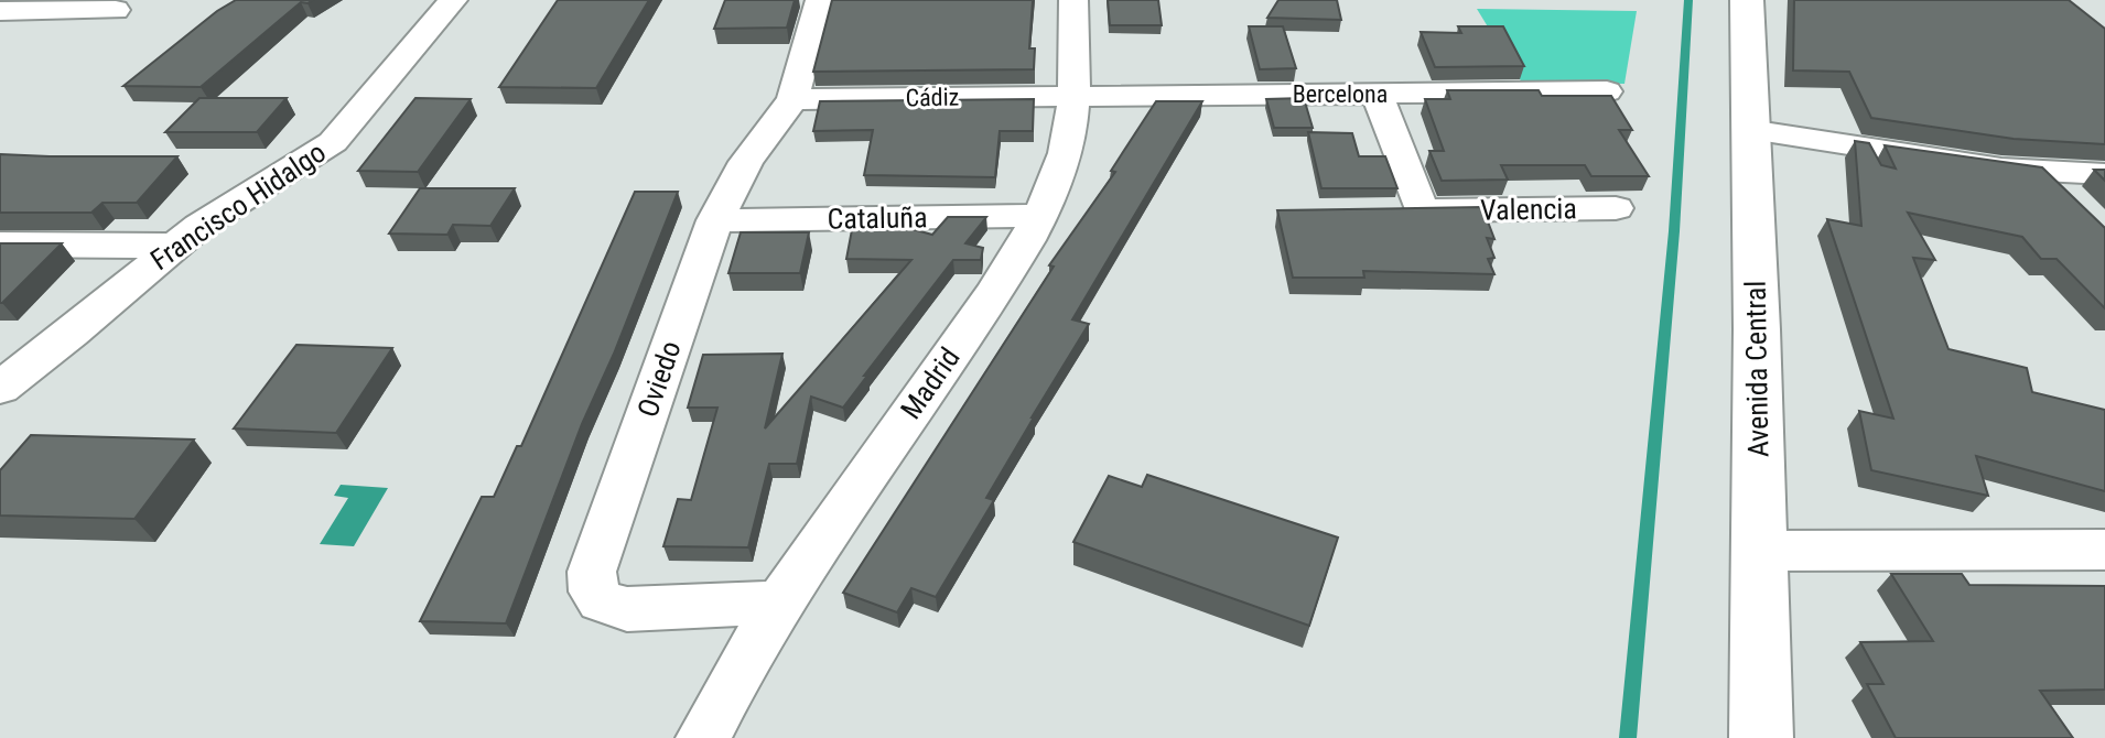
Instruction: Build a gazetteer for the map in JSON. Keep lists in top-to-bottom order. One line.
{"streets":{"street":["Bercelona","Cádiz","Francisco Hidalgo","Valencia","Cataluña","Avenida Central","Oviedo","Madrid"]},"crossings":[["Bercelona","Cádiz"],["Bercelona","Valencia"],["Bercelona","Madrid"],["Cádiz","Oviedo"],["Cádiz","Madrid"],["Cataluña","Oviedo"],["Cataluña","Madrid"],["Oviedo","Madrid"]]}
